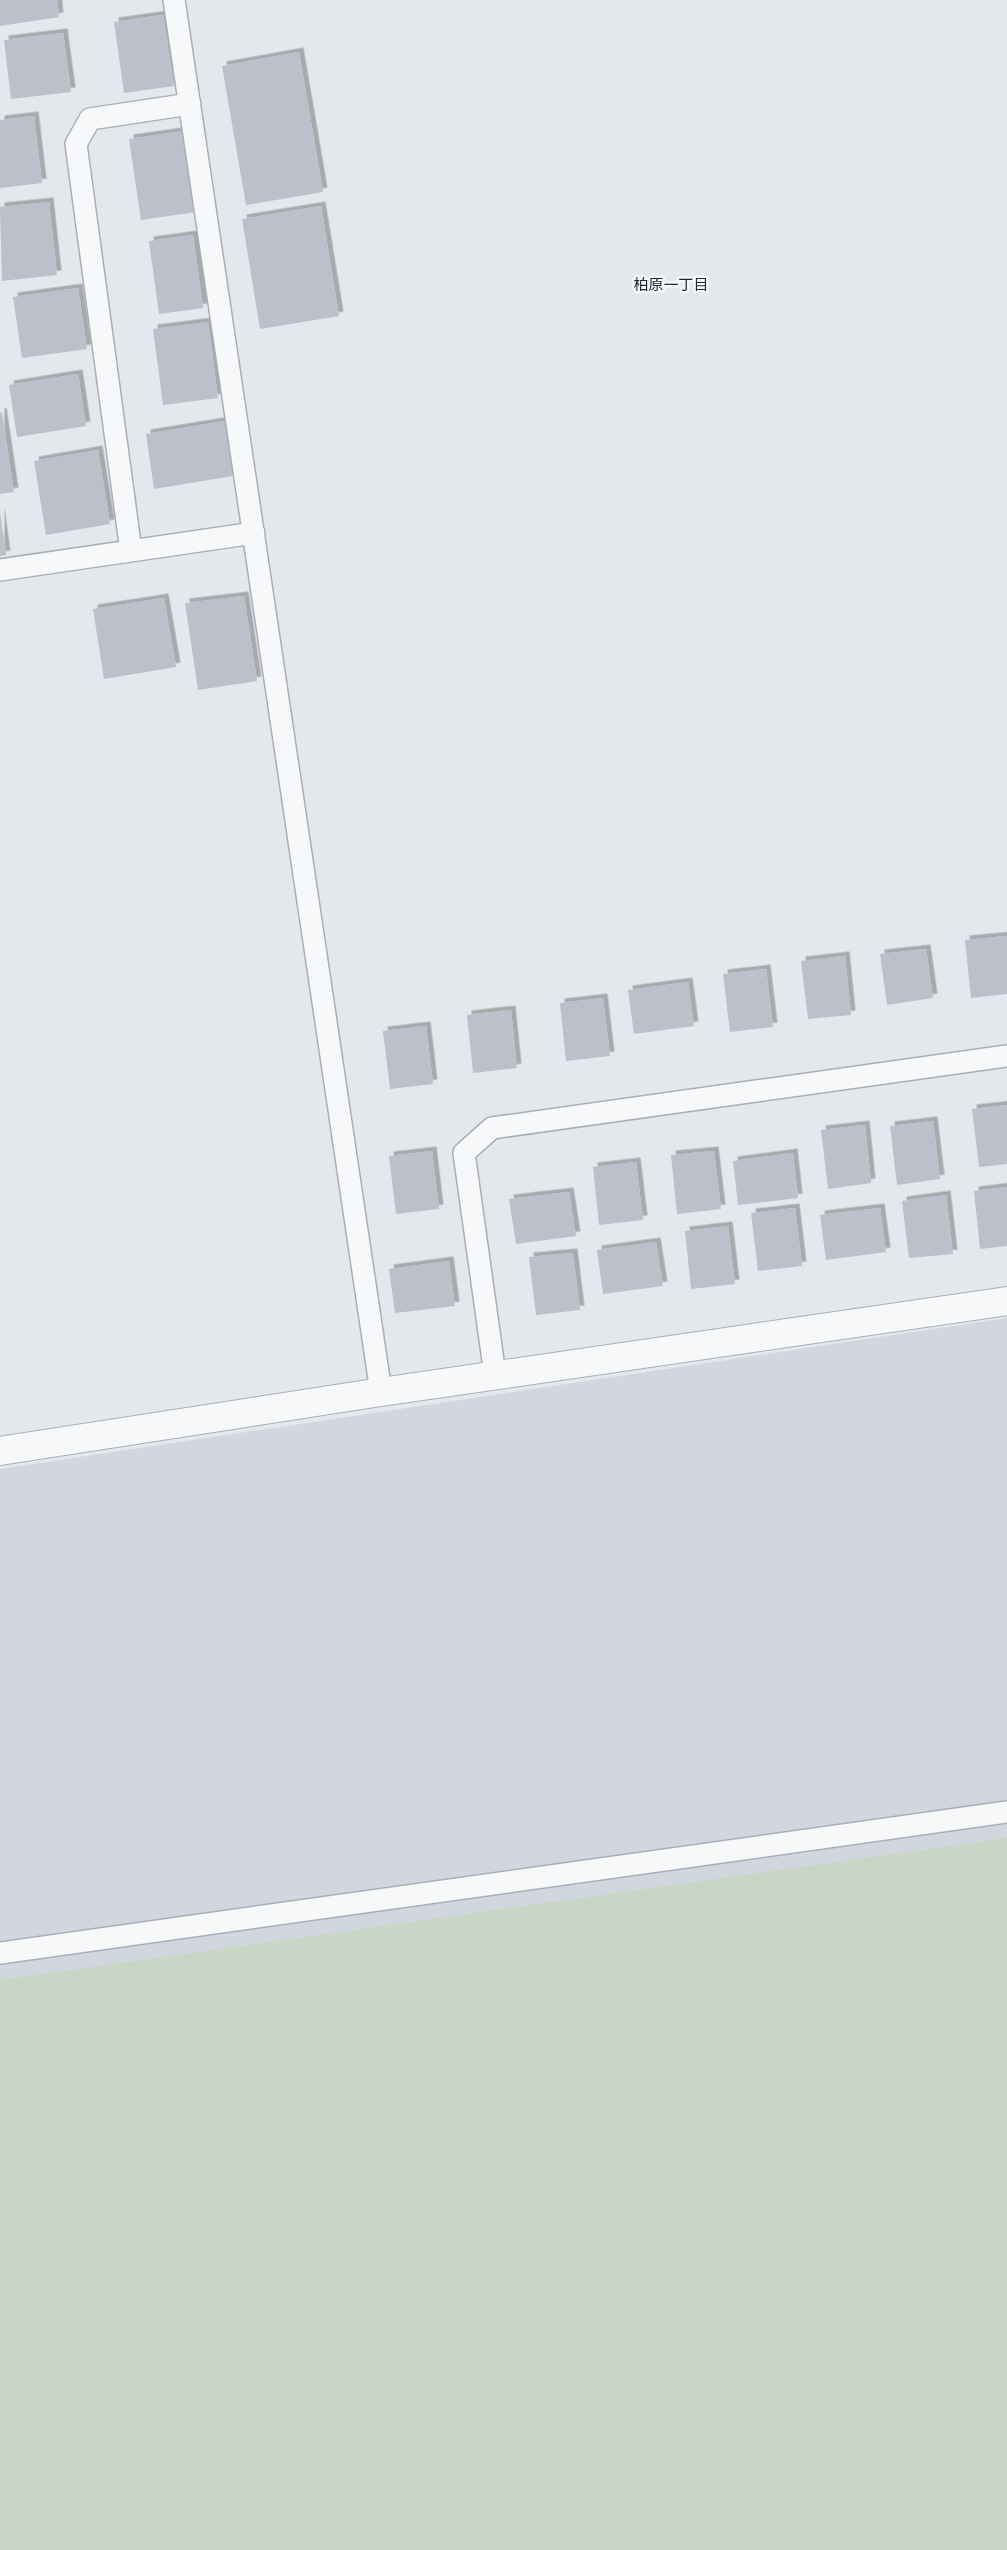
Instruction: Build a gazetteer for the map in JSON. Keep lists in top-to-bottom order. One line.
{"districts":["柏原一丁目"]}
